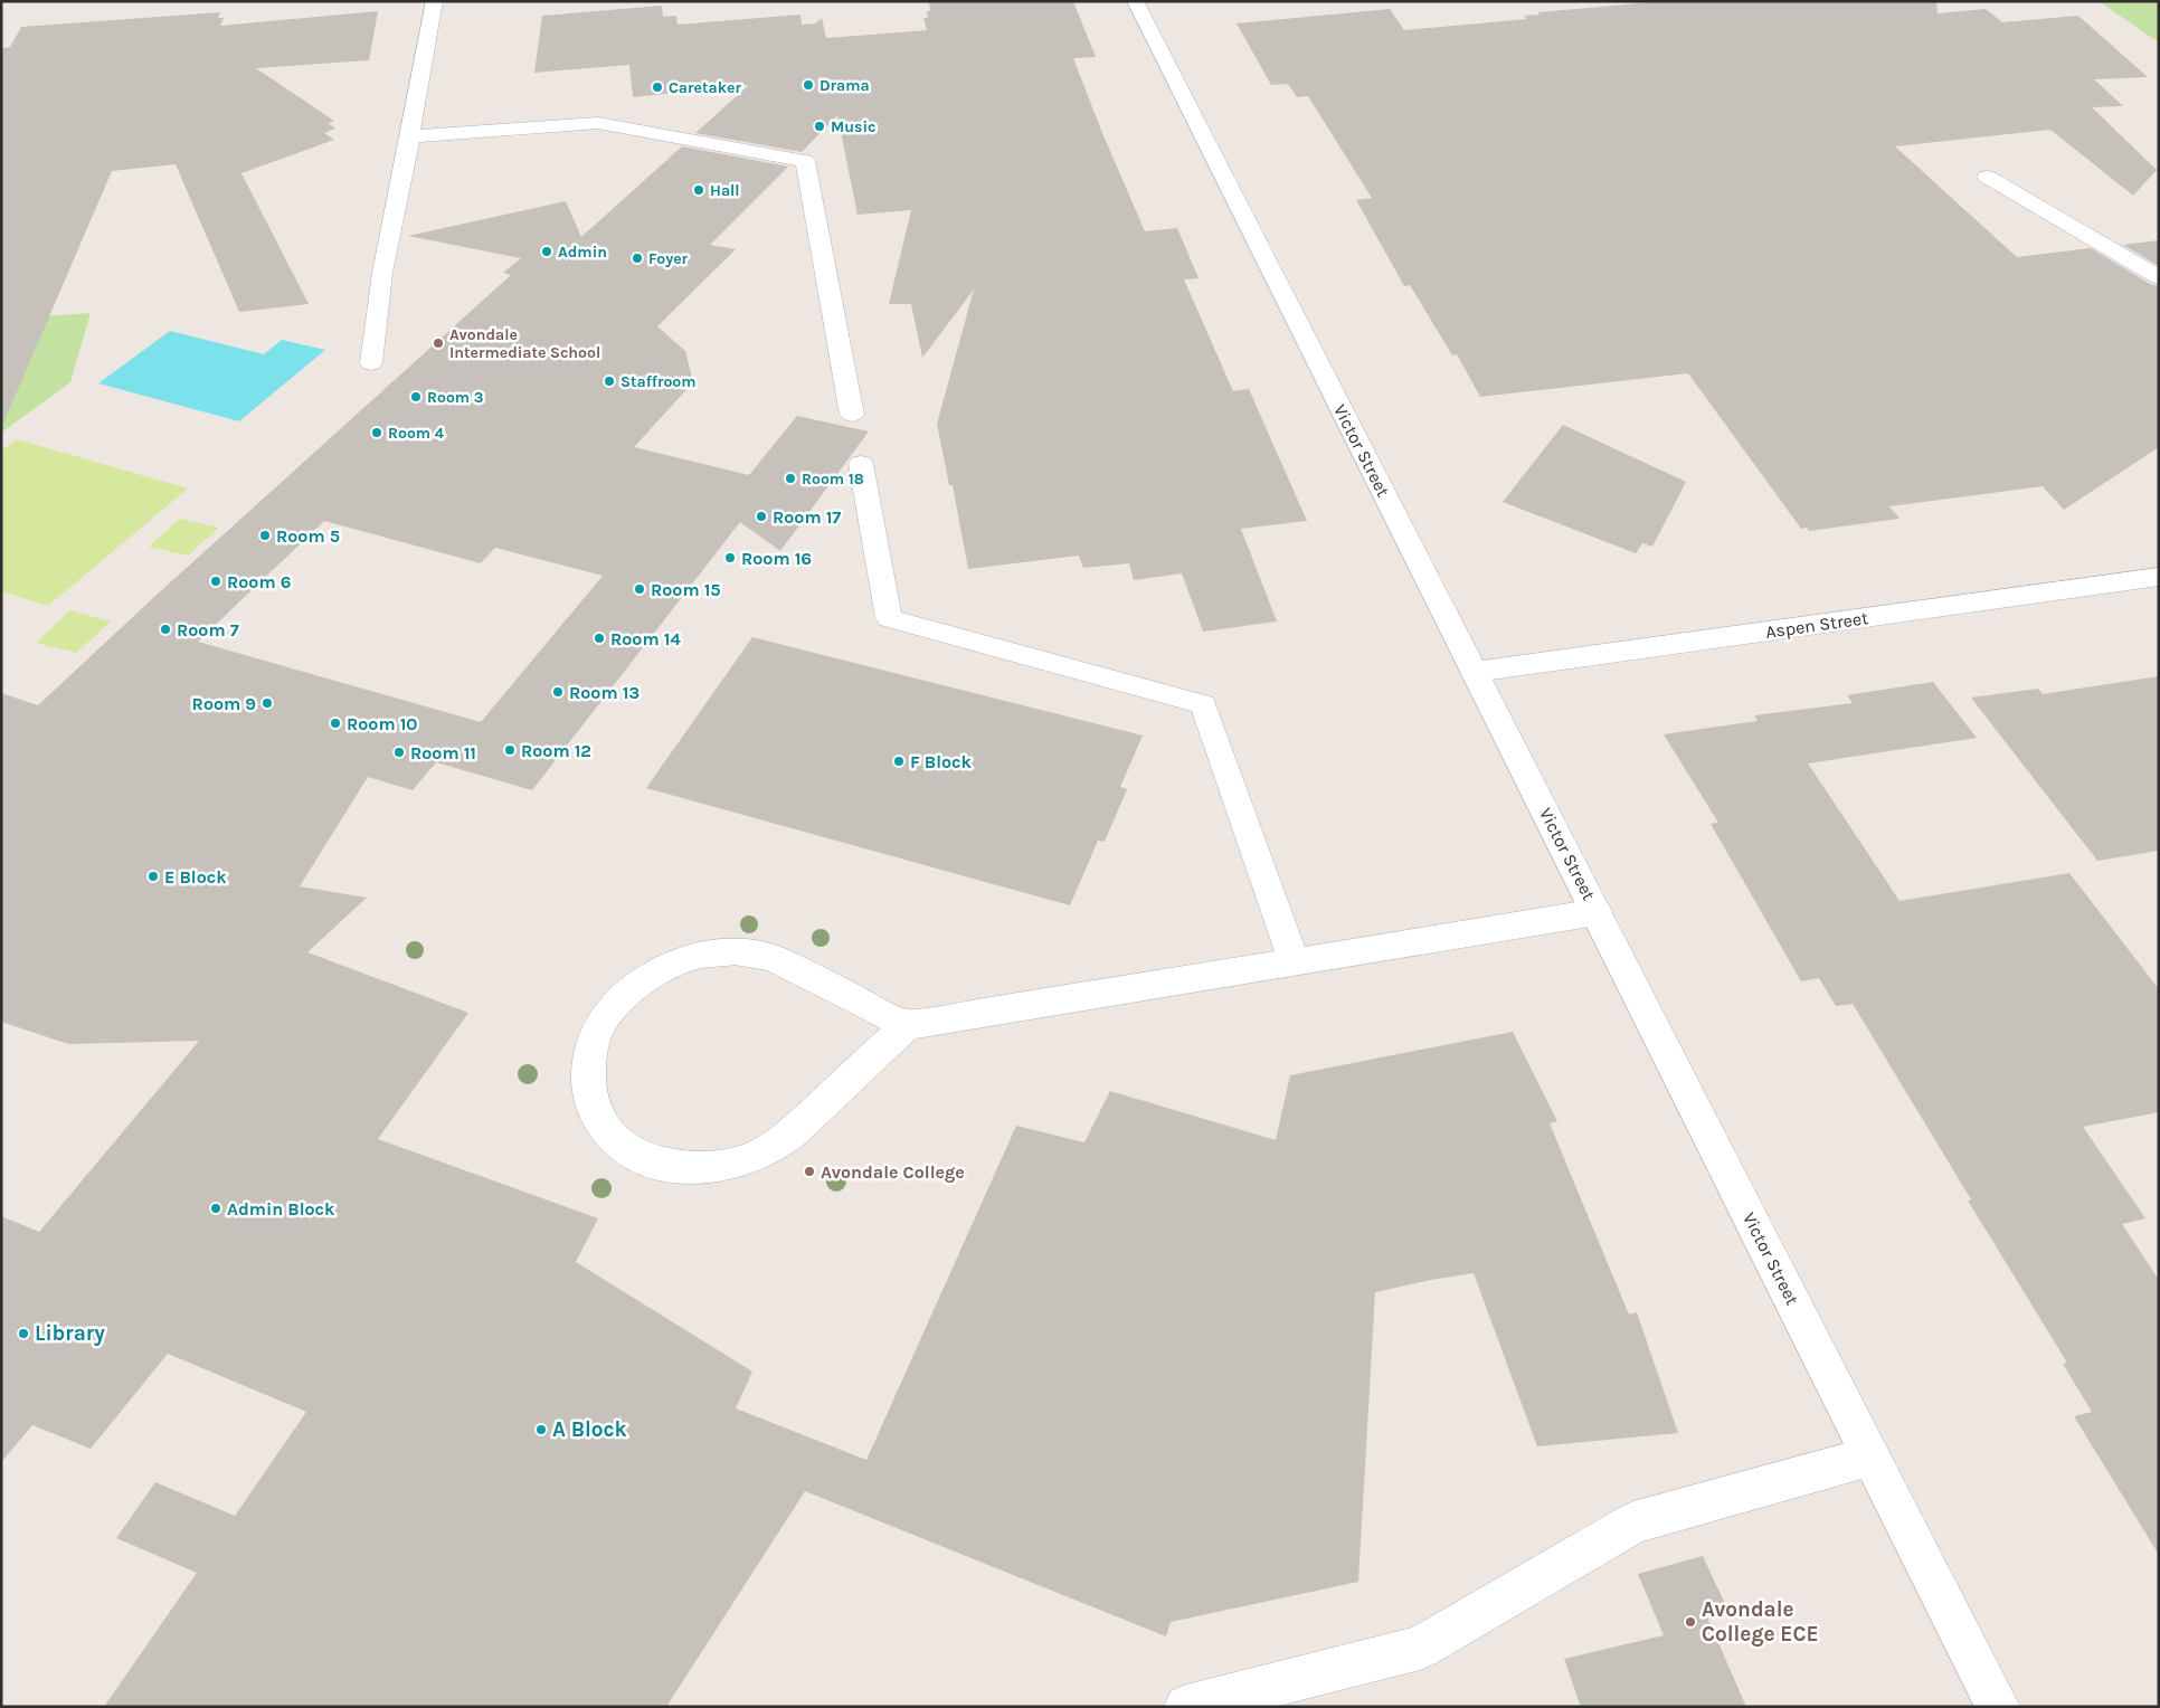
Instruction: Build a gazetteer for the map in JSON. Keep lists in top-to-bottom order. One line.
{"streets":{"street":["Victor Street","Aspen Street"]},"crossings":[["Victor Street","Aspen Street"]],"places":["Drama","Caretaker","Music","Hall","Admin","Foyer","Avondale Intermediate School","Staffroom","Room 3","Room 4","Room 18","Room 17","Room 5","Room 16","Room 6","Room 15","Room 7","Room 14","Room 13","Room 9","Room 10","Room 12","Room 11","F Block","E Block","Avondale College","Admin Block","Library","A Block","Avondale College ECE"]}
